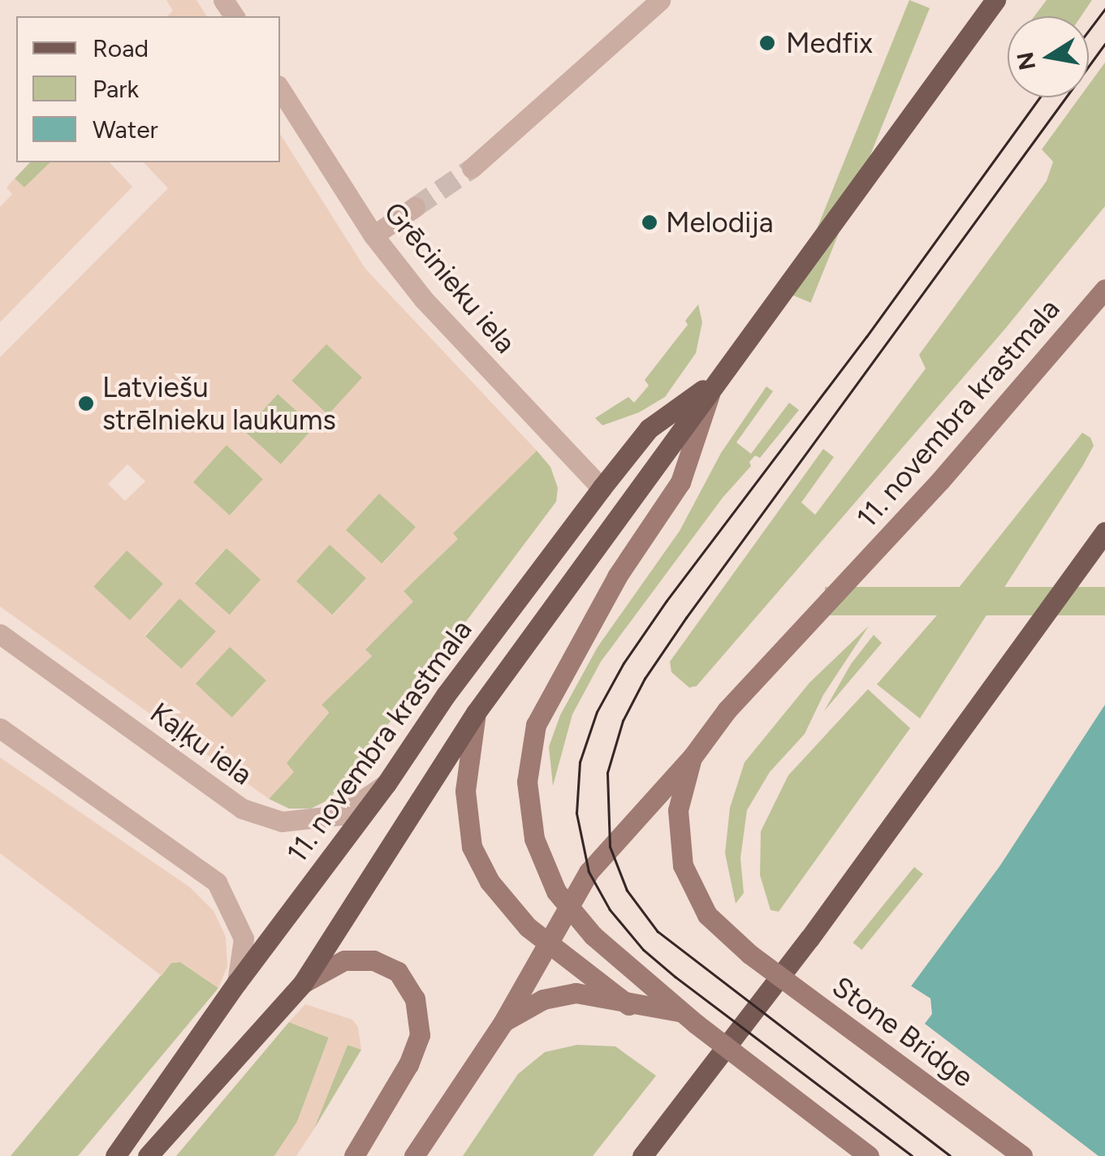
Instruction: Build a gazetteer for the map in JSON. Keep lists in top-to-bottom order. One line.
{"streets":{"main road":["11. novembra krastmala","Stone Bridge"],"street":["Grēcinieku iela","Kaļķu iela"]},"crossings":[["Grēcinieku iela","11. novembra krastmala"],["11. novembra krastmala","Kaļķu iela"],["11. novembra krastmala","Stone Bridge"]],"places":["Medfix","Melodija","Latviešu strēlnieku laukums"],"legend":["Road","Park","Water"],"north":"left"}
